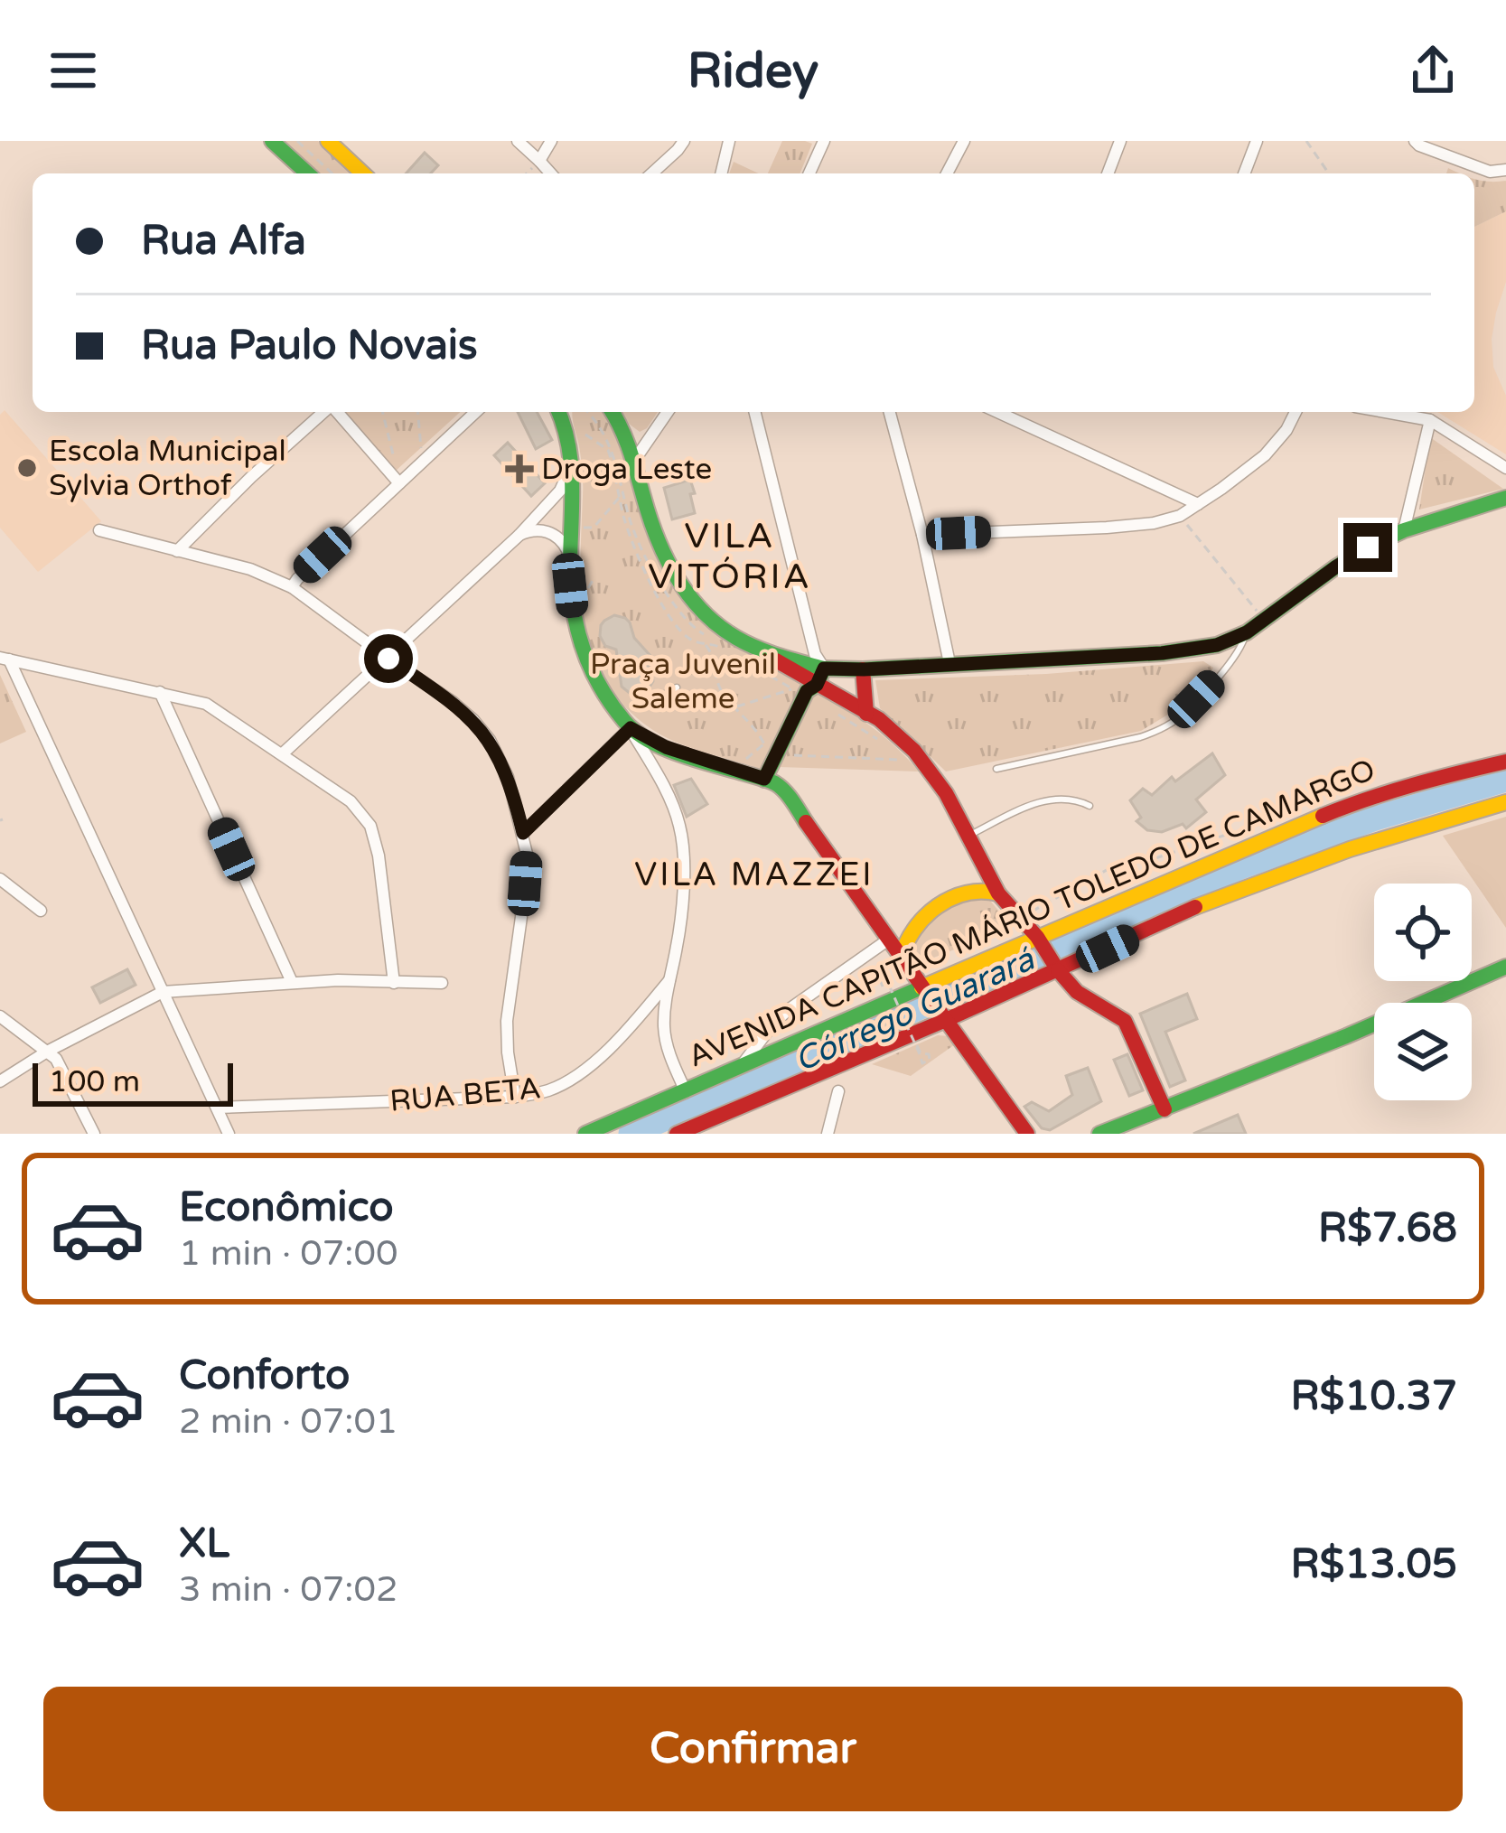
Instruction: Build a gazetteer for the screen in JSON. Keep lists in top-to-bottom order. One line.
{"streets":{"main road":["AVENIDA CAPITÃO MÁRIO TOLEDO DE CAMARGO"],"street":["RUA BETA"]},"districts":["VILA VITÓRIA","VILA MAZZEI"],"water":["Córrego Guarará"],"parks":["Praça Juvenil Saleme"],"places":{"other":["Escola Municipal Sylvia Orthof"],"health":["Droga Leste"]},"scale_bar":"100 m","page":{"header":"Ridey","banner":["Rua Alfa","Rua Paulo Novais"],"scale":"100 m","list":[{"name":"Econômico","note":"1 min · 07:00","value":"R$7.68"},{"name":"Conforto","note":"2 min · 07:01","value":"R$10.37"},{"name":"XL","note":"3 min · 07:02","value":"R$13.05"}],"buttons":"Confirmar"}}
